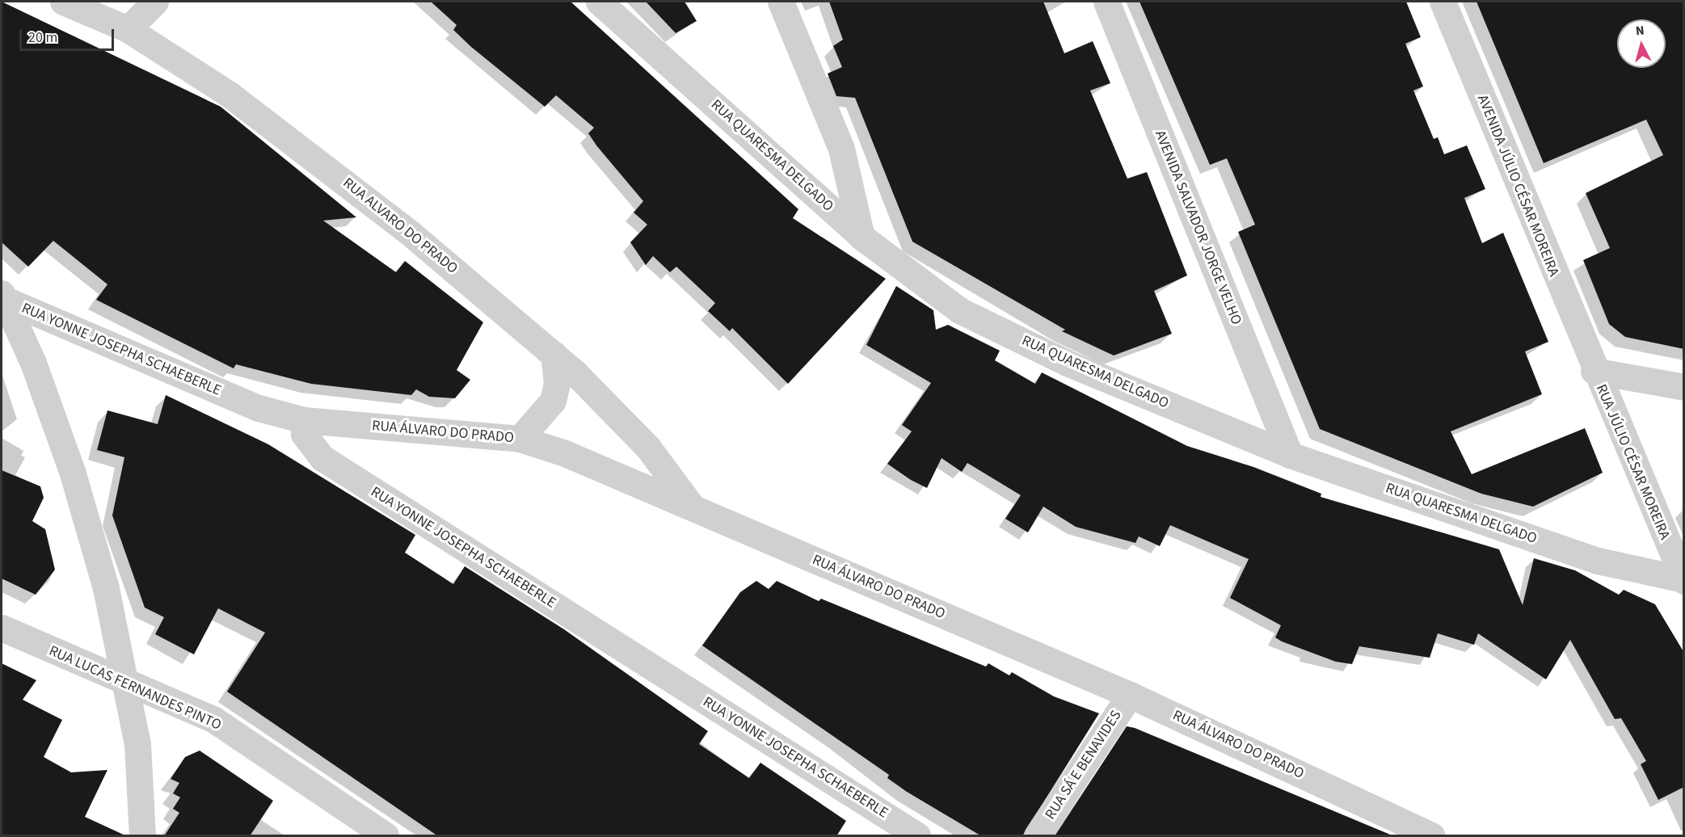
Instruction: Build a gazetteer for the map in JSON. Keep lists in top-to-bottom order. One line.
{"streets":{"street":["RUA QUARESMA DELGADO","AVENIDA JÚLIO CÉSAR MOREIRA","RUA ALVARO DO PRADO","AVENIDA SALVADOR JORGE VELHO","RUA YONNE JOSEPHA SCHAEBERLE","RUA ÁLVARO DO PRADO","RUA JÚLIO CÉSAR MOREIRA","RUA LUCAS FERNANDES PINTO","RUA SÁ E BENAVIDES"]},"crossings":[["RUA QUARESMA DELGADO","AVENIDA SALVADOR JORGE VELHO"],["RUA QUARESMA DELGADO","RUA JÚLIO CÉSAR MOREIRA"],["AVENIDA JÚLIO CÉSAR MOREIRA","RUA JÚLIO CÉSAR MOREIRA"],["RUA ALVARO DO PRADO","RUA ÁLVARO DO PRADO"],["RUA YONNE JOSEPHA SCHAEBERLE","RUA ÁLVARO DO PRADO"],["RUA ÁLVARO DO PRADO","RUA SÁ E BENAVIDES"]],"scale_bar":"20 m","north":"top"}
